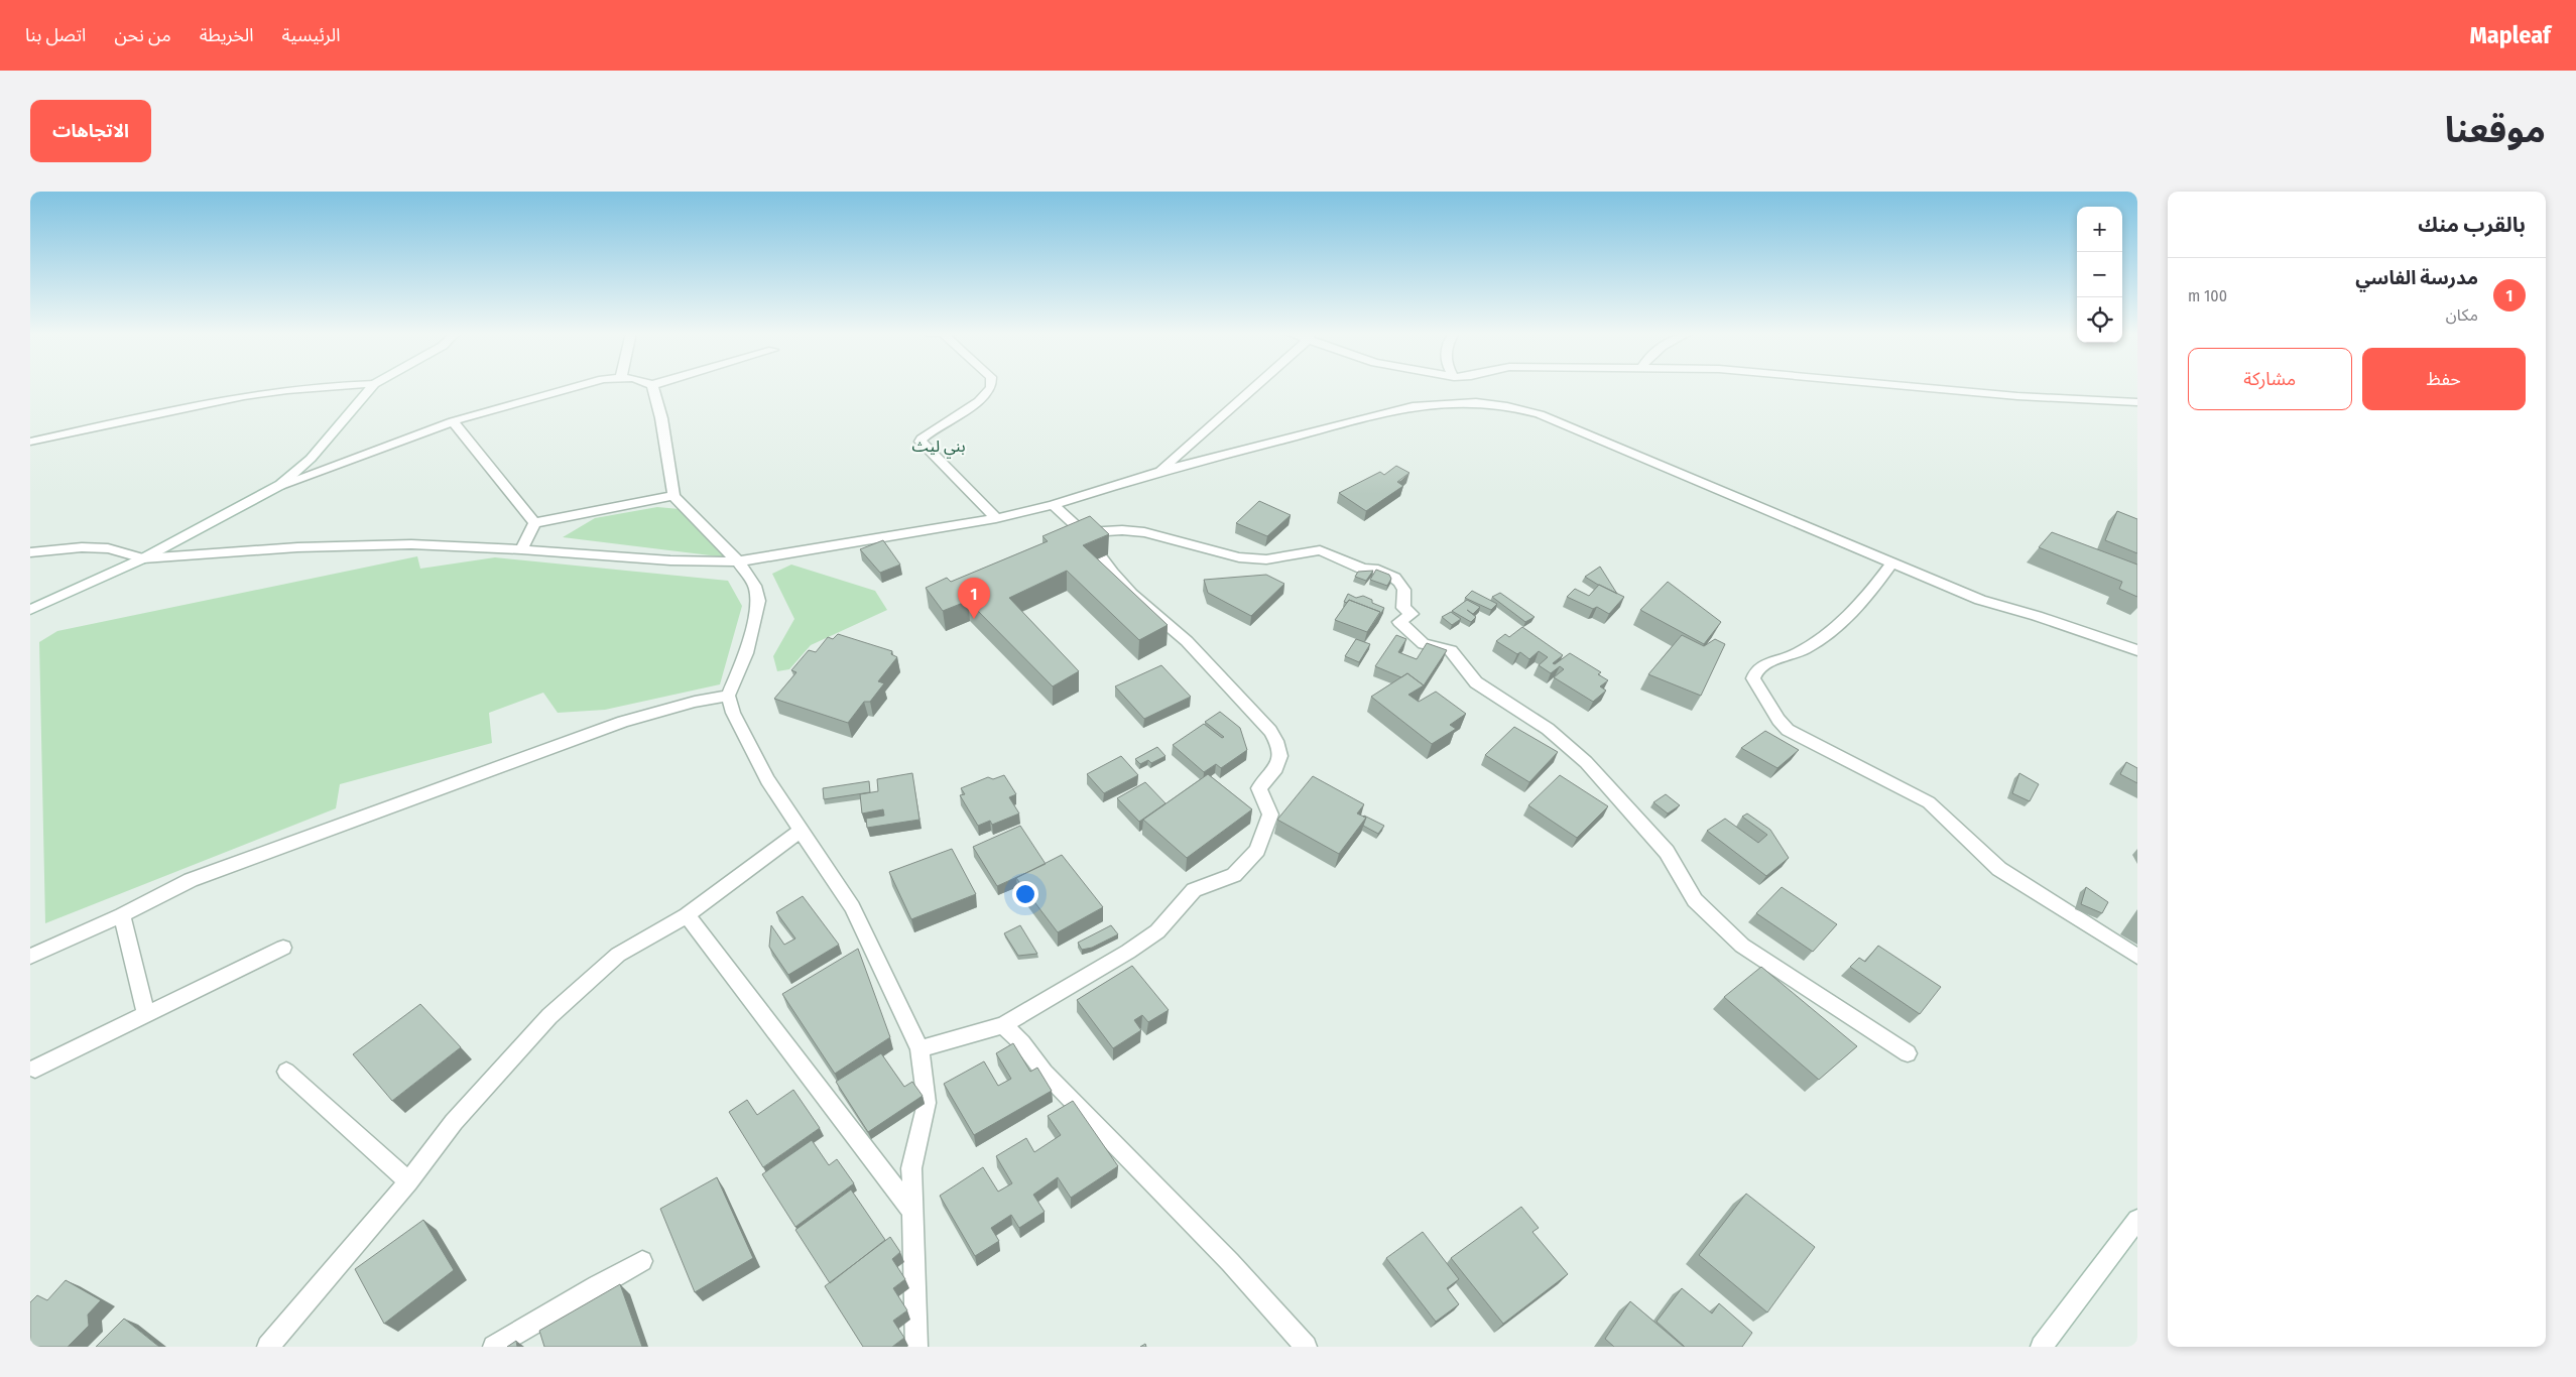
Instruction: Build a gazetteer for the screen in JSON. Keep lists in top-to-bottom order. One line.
{"districts":["بني ليث"],"page":{"header":"Mapleaf","nav":["الرئيسية","الخريطة","من نحن","اتصل بنا"],"title":"موقعنا","buttons":["الاتجاهات",["حفظ","مشاركة"]],"heading":"بالقرب منك","map_buttons":["+","−"],"list":[{"mark":"1","name":"مدرسة الفاسي","note":"مكان","value":"100 m"}],"pins":"1"}}
